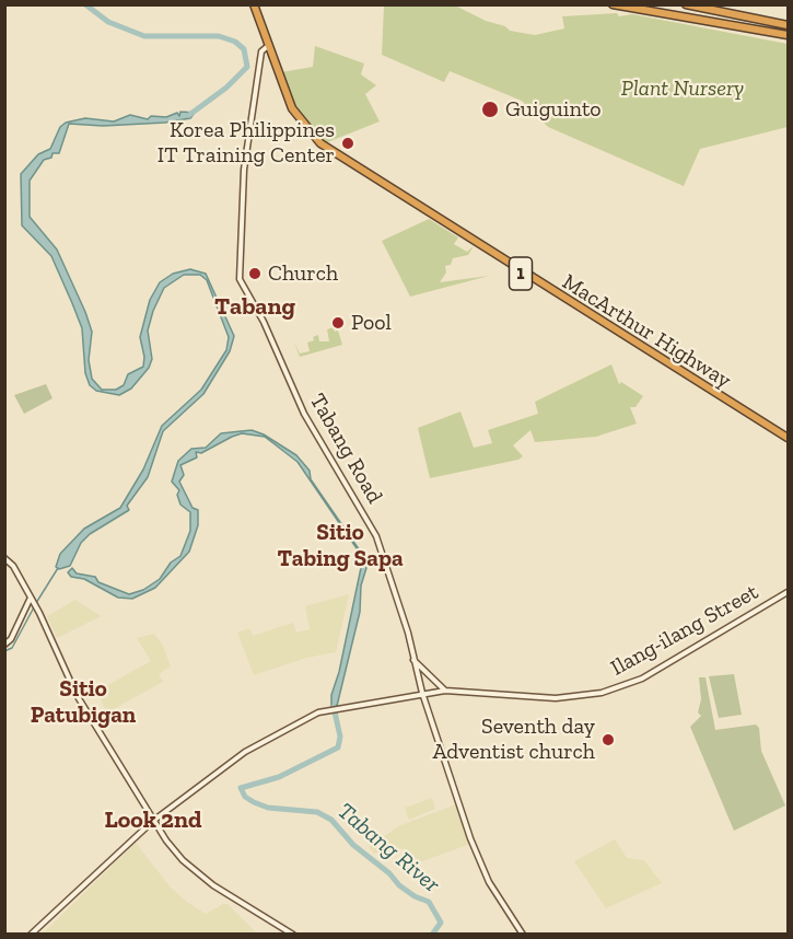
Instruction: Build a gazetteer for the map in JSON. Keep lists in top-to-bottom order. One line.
{"streets":{"highway":["1","MacArthur Highway"],"street":["Tabang Road","Ilang-ilang Street"]},"crossings":[["MacArthur Highway","Tabang Road"],["Tabang Road","Ilang-ilang Street"]],"districts":["Tabang","Sitio Tabing Sapa","Sitio Patubigan","Look 2nd"],"water":["Tabang River"],"parks":["Plant Nursery"],"places":["Guiguinto","Korea Philippines IT Training Center","Church","Pool","Seventh day Adventist church"]}
